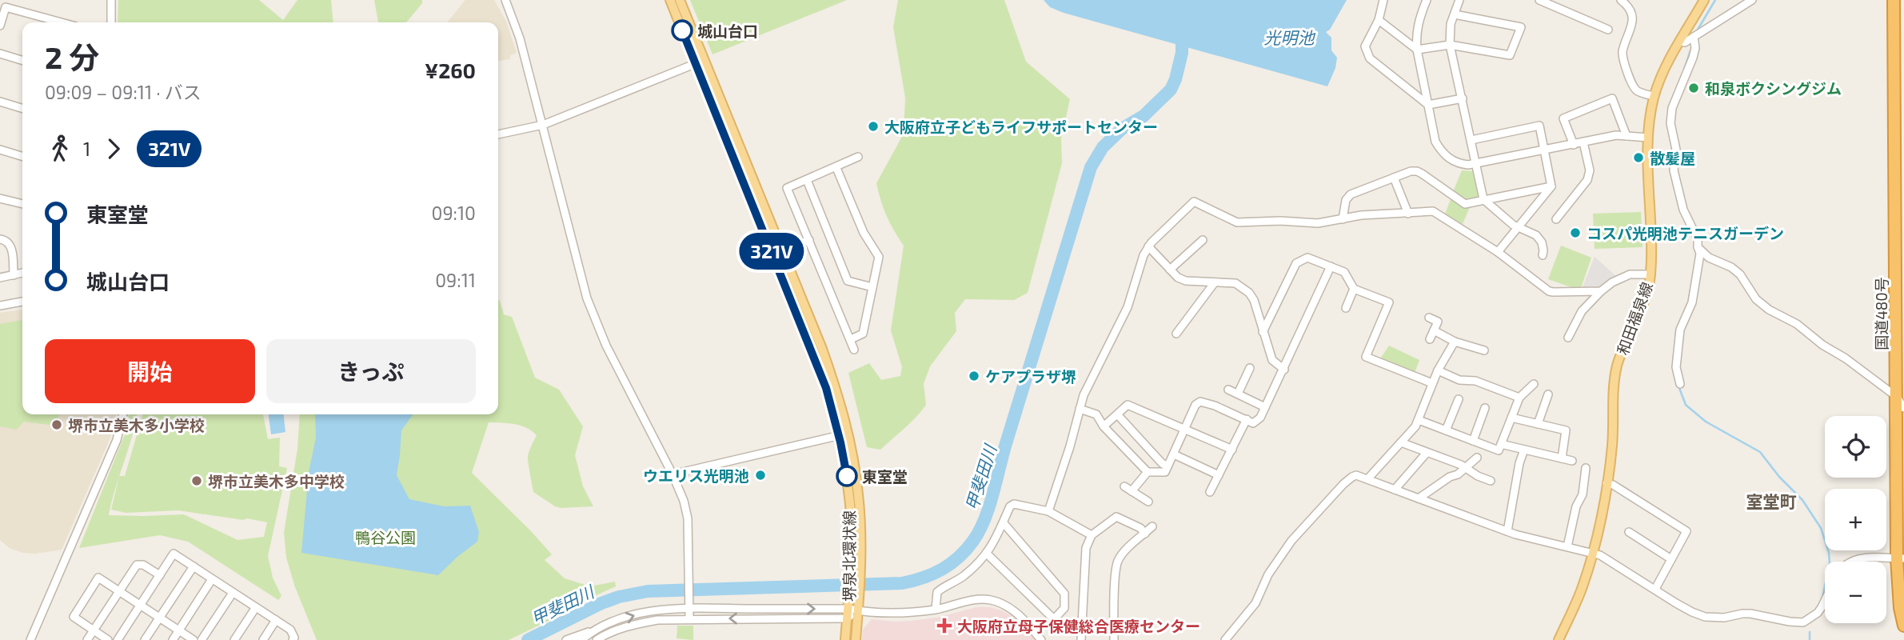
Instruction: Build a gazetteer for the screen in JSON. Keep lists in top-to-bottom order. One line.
{"streets":{"highway":["国道480号"],"main road":["和田福泉線","堺泉北環状線"]},"districts":["室堂町"],"water":["光明池","甲斐田川"],"parks":["鴨谷公園"],"places":{"other":["城山台口","和泉ボクシングジム","大阪府立子どもライフサポートセンター","散髪屋","コスパ光明池テニスガーデン","ケアプラザ堺","堺市立美木多小学校","ウエリス光明池","東室堂","堺市立美木多中学校"],"health":["大阪府立母子保健総合医療センター"]},"lines":["bus line 321V"],"page":{"on_map":"321V","heading":["2 分","09:09 – 09:11 · バス","¥260"],"legs":["1","321V"],"list":[{"name":"東室堂","value":"09:10"},{"name":"城山台口","value":"09:11"}],"buttons":["開始","きっぷ"],"map_buttons":["+","−"]}}
